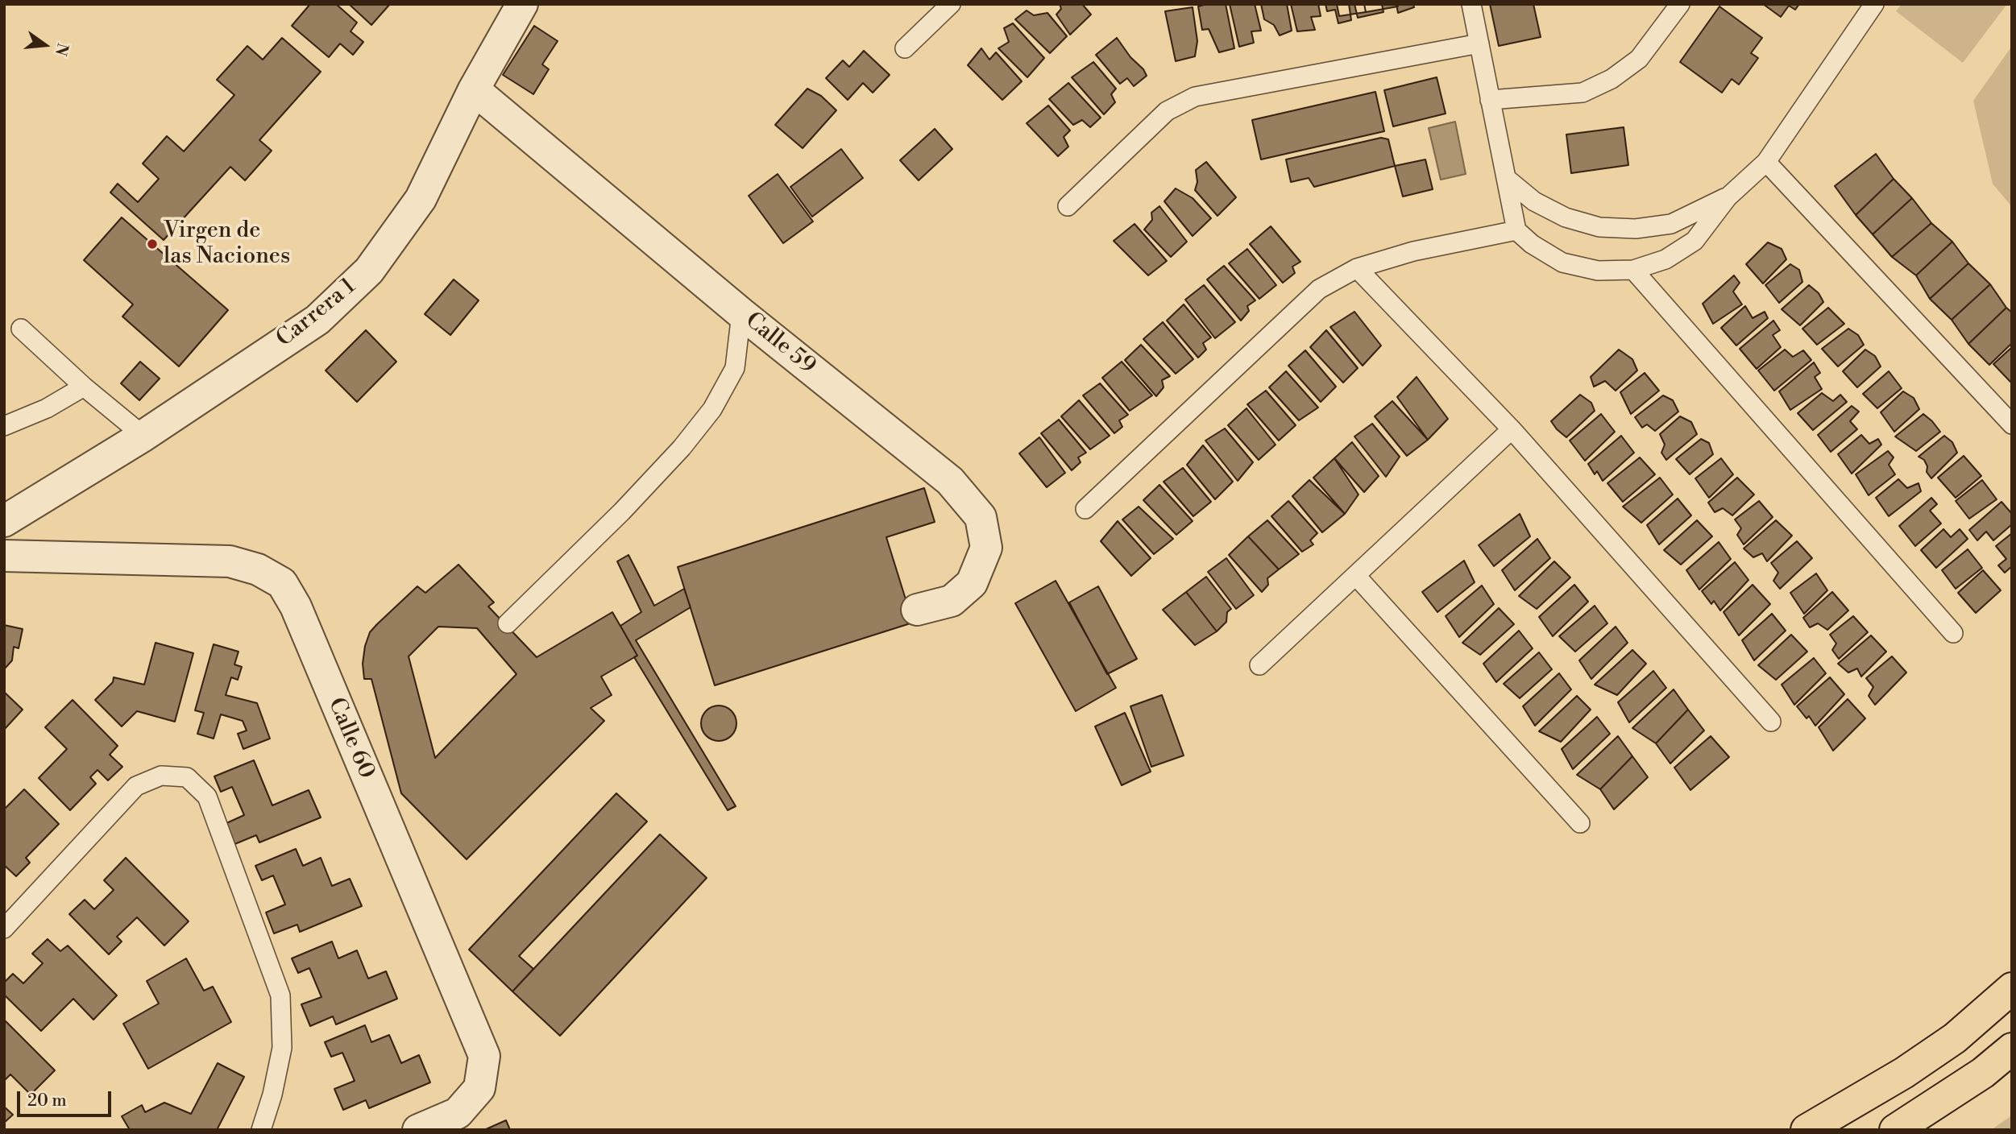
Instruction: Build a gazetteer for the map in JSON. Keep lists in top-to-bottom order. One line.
{"streets":{"street":["Carrera 1","Calle 59","Calle 60"]},"crossings":[["Carrera 1","Calle 59"]],"places":["Virgen de las Naciones"],"scale_bar":"20 m","north":"right"}
